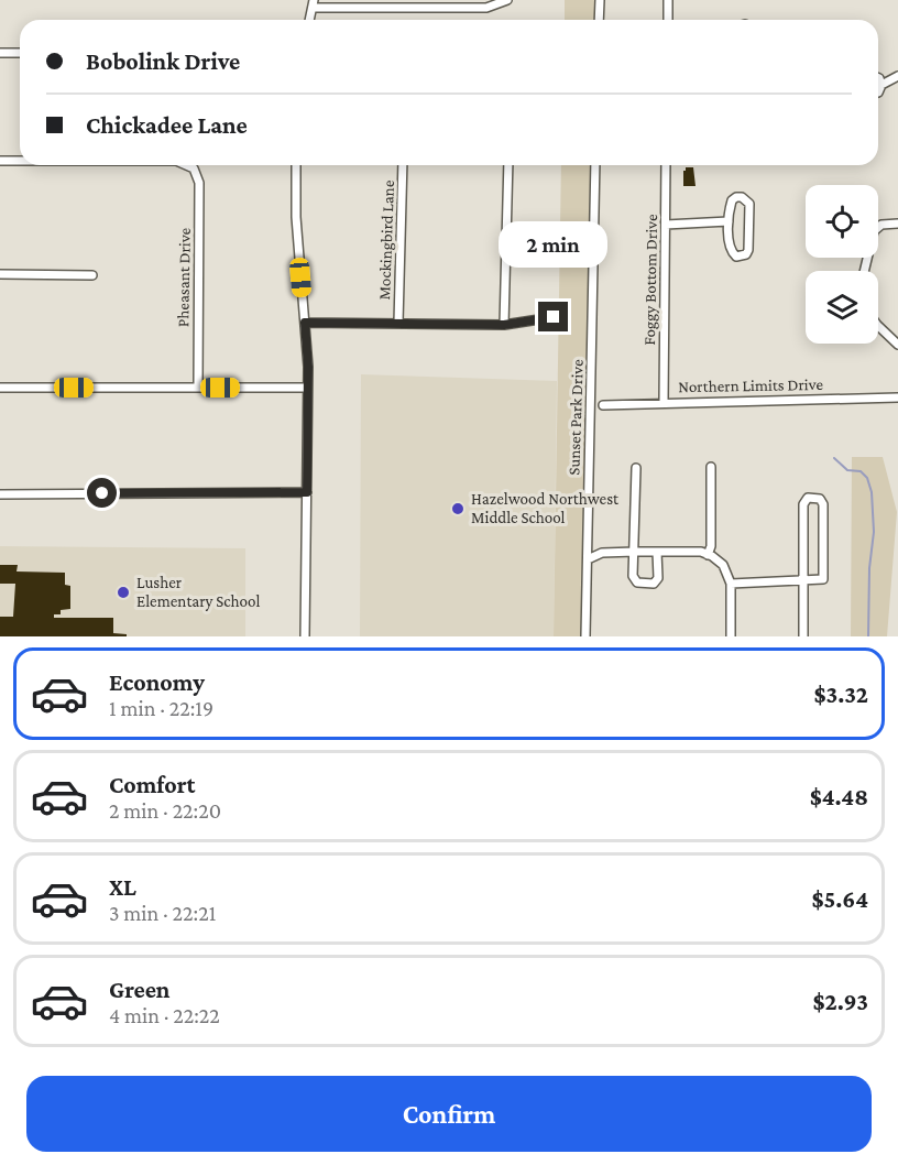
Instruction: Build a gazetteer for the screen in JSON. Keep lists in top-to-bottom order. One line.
{"streets":{"street":["Mockingbird Lane","Pheasant Drive","Foggy Bottom Drive","Northern Limits Drive","Sunset Park Drive"]},"crossings":[["Foggy Bottom Drive","Northern Limits Drive"]],"places":["Hazelwood Northwest Middle School","Lusher Elementary School"],"page":{"banner":["Bobolink Drive","Chickadee Lane"],"bubble":"2 min","list":[{"name":"Economy","note":"1 min · 22:19","value":"$3.32"},{"name":"Comfort","note":"2 min · 22:20","value":"$4.48"},{"name":"XL","note":"3 min · 22:21","value":"$5.64"},{"name":"Green","note":"4 min · 22:22","value":"$2.93"}],"buttons":"Confirm"}}
